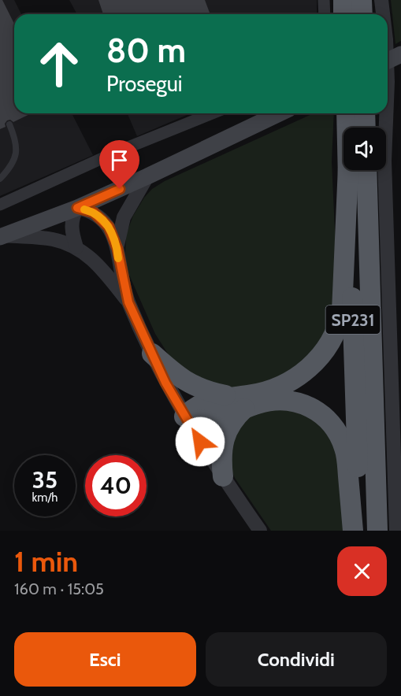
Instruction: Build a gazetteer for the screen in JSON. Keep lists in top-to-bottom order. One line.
{"streets":{"highway":["SP231"]},"page":{"turn":["80 m","Prosegui"],"speed":"35 km/h","limit":"40","heading":["1 min","160 m · 15:05"],"buttons":["Esci","Condividi"]}}
